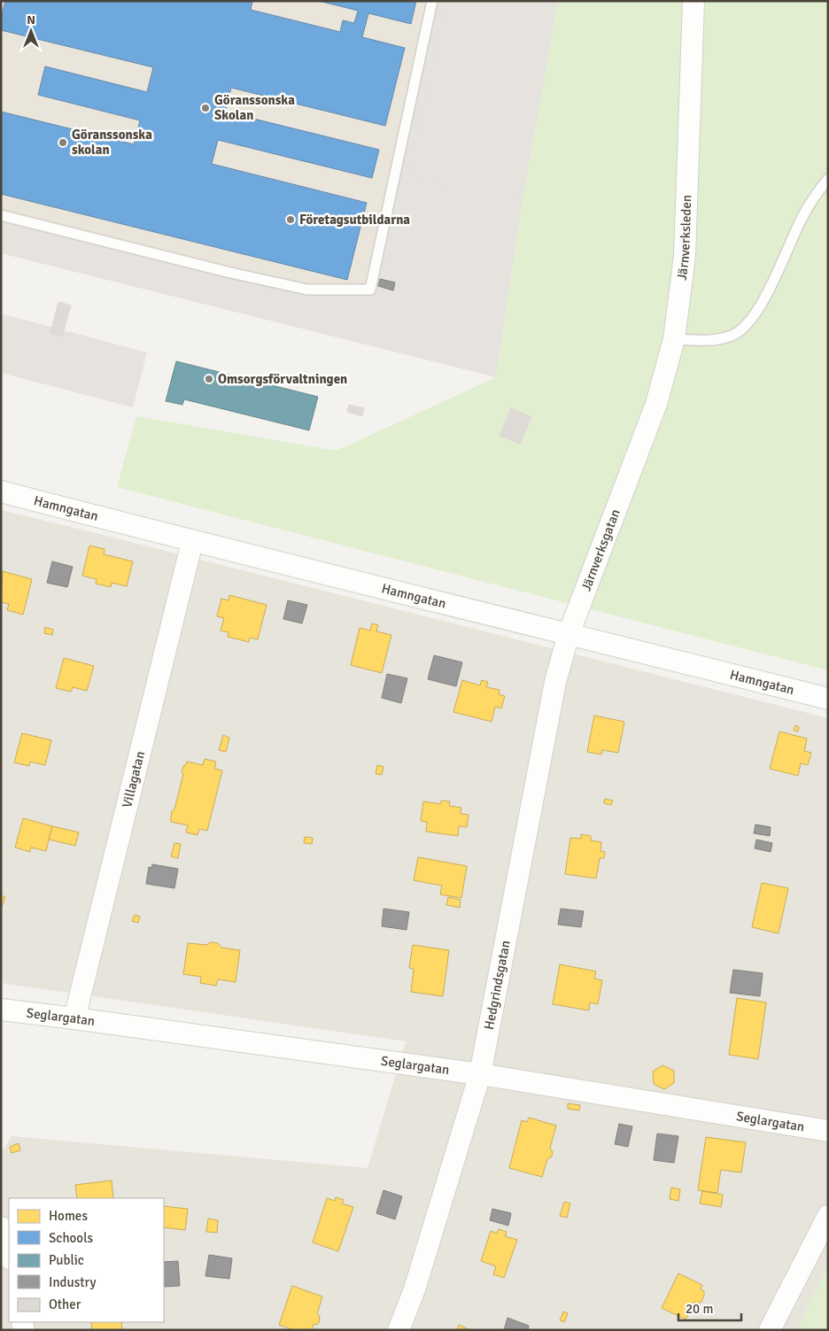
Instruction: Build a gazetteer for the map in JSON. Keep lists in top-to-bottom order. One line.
{"streets":{"street":["Järnverksleden","Hamngatan","Järnverksgatan","Villagatan","Hedgrindsgatan","Seglargatan"]},"crossings":[["Järnverksleden","Järnverksgatan"],["Hamngatan","Järnverksgatan"],["Hamngatan","Villagatan"],["Hamngatan","Hedgrindsgatan"],["Järnverksgatan","Hedgrindsgatan"],["Villagatan","Seglargatan"],["Hedgrindsgatan","Seglargatan"]],"places":["Göranssonska Skolan","Göranssonska skolan","Företagsutbildarna","Omsorgsförvaltningen"],"legend":["Homes","Schools","Public","Industry","Other"],"scale_bar":"20 m","north":"top"}
